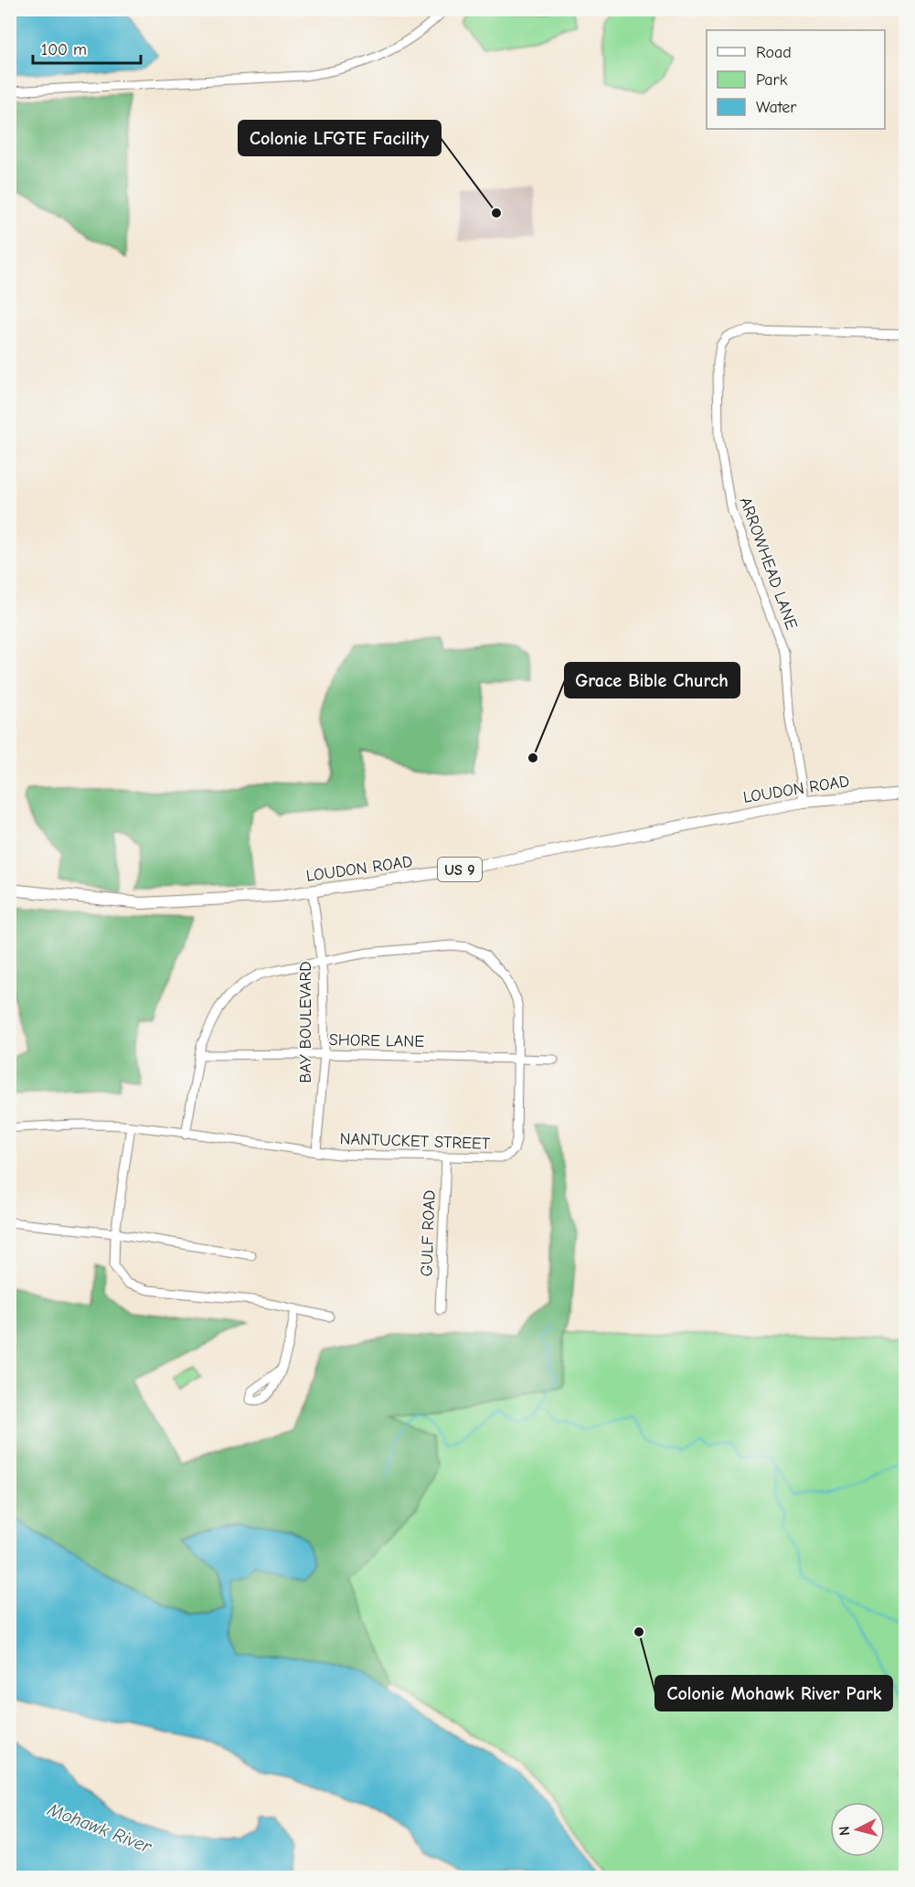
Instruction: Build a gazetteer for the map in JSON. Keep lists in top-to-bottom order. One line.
{"streets":{"main road":["LOUDON ROAD","US 9"],"street":["ARROWHEAD LANE","BAY BOULEVARD","SHORE LANE","NANTUCKET STREET","GULF ROAD"]},"crossings":[["ARROWHEAD LANE","LOUDON ROAD"],["LOUDON ROAD","BAY BOULEVARD"],["BAY BOULEVARD","SHORE LANE"],["BAY BOULEVARD","NANTUCKET STREET"],["SHORE LANE","NANTUCKET STREET"],["NANTUCKET STREET","GULF ROAD"]],"water":["Mohawk River"],"places":["Colonie LFGTE Facility","Grace Bible Church","Colonie Mohawk River Park"],"legend":["Road","Park","Water"],"scale_bar":"100 m","north":"left"}
